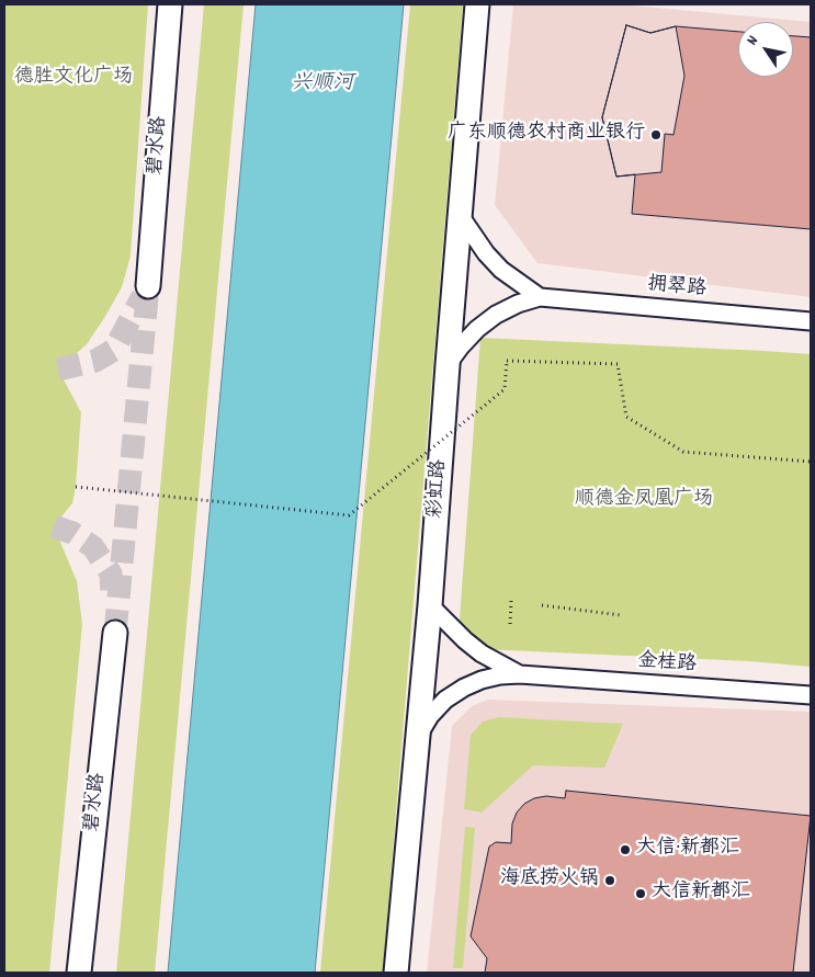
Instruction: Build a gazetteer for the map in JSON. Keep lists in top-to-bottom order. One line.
{"streets":{"main road":["碧水路","彩虹路"],"street":["拥翠路","金桂路"]},"crossings":[["拥翠路","彩虹路"],["彩虹路","金桂路"]],"water":["兴顺河"],"parks":["德胜文化广场","顺德金凤凰广场"],"places":["广东顺德农村商业银行","大信·新都汇","海底捞火锅","大信新都汇"],"north":"top left"}
